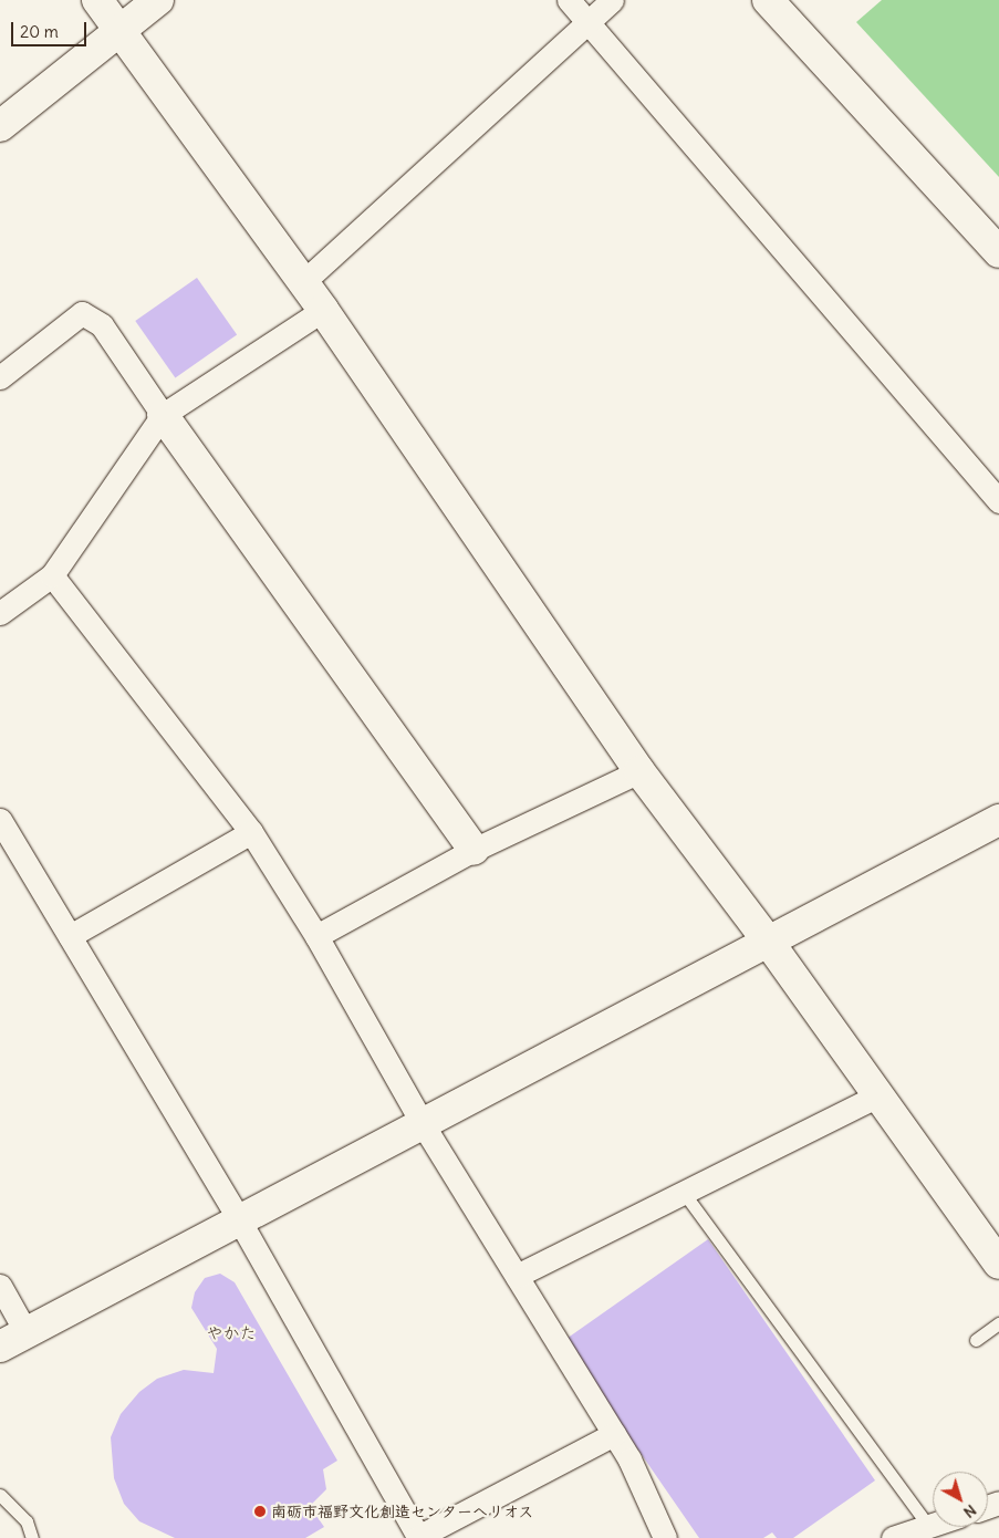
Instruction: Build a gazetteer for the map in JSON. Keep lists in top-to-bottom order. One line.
{"districts":["やかた"],"places":["南砺市福野文化創造センターヘリオス"],"scale_bar":"20 m","north":"bottom right"}
